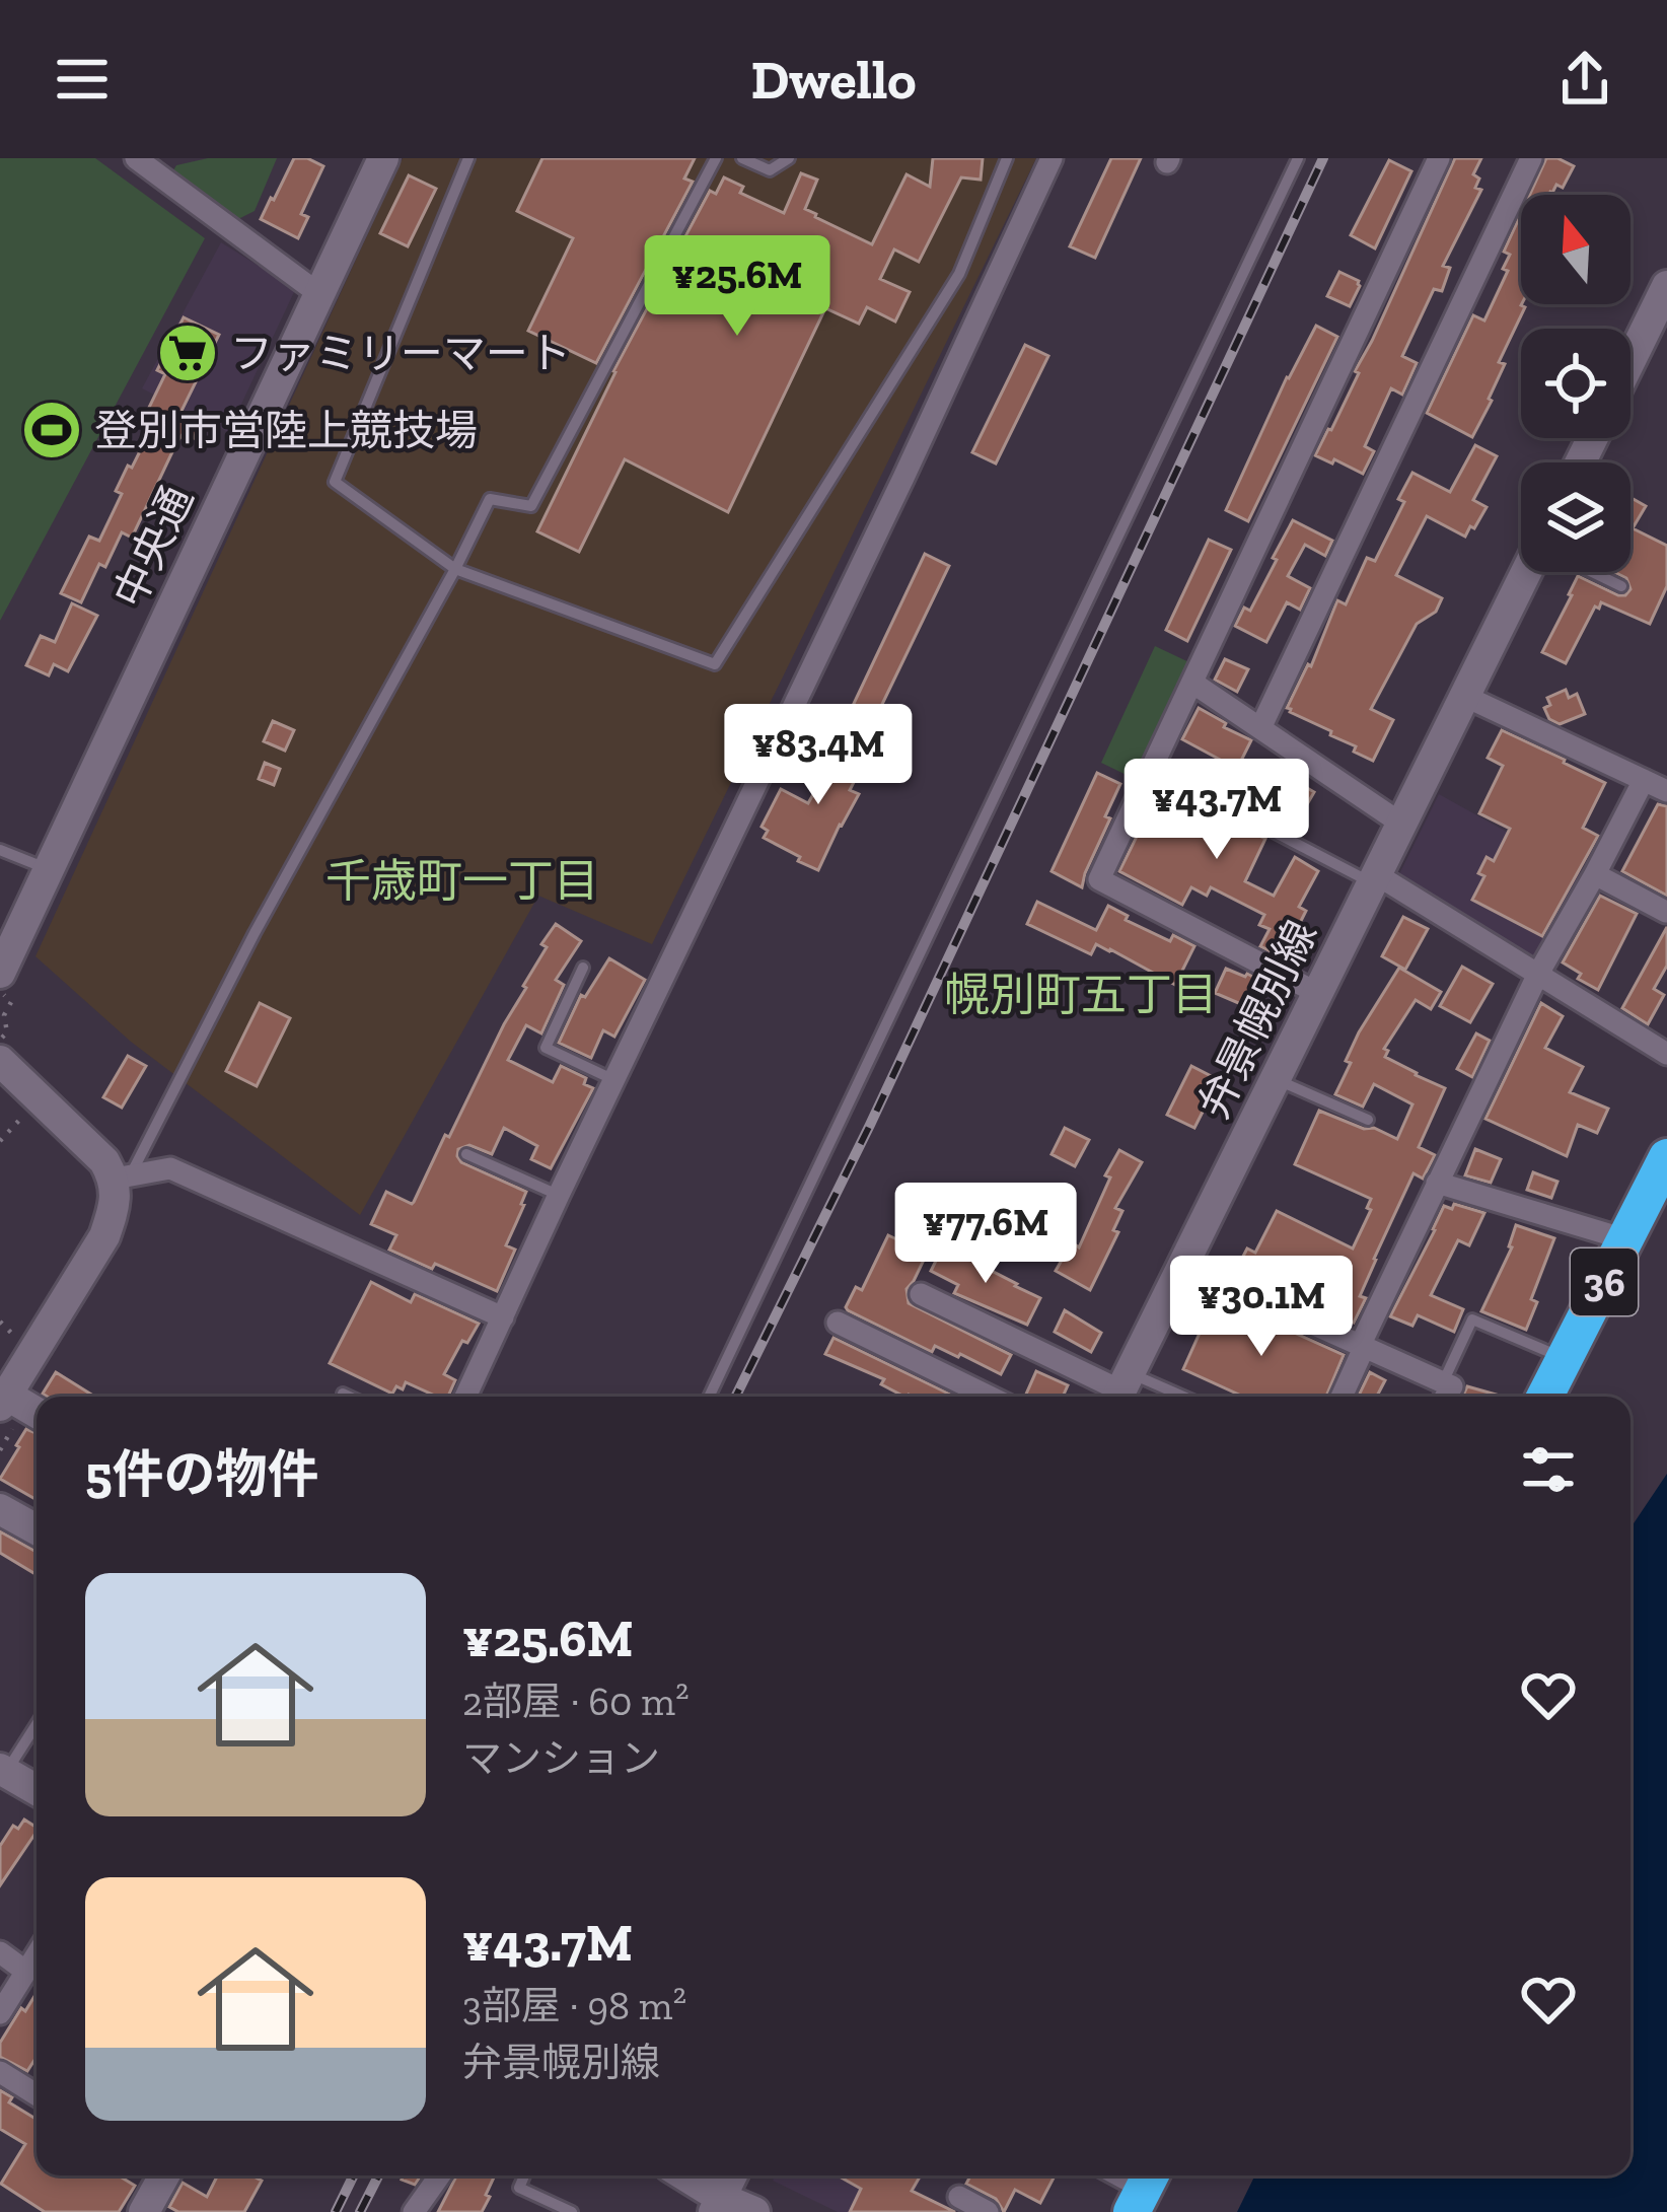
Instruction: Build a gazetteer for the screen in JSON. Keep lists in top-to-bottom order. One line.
{"streets":{"highway":["36"],"street":["中央通","弁景幌別線"]},"districts":["千歳町一丁目","幌別町五丁目"],"places":{"supermarket":["ファミリーマート"],"sports":["登別市営陸上競技場"]},"north":"top","page":{"header":"Dwello","price":["¥25.6M","¥83.4M","¥43.7M","¥77.6M","¥30.1M"],"heading":"5件の物件","list":[{"name":"¥25.6M","note":"2部屋 · 60 m² · マンション"},{"name":"¥43.7M","note":"3部屋 · 98 m² · 弁景幌別線"}]}}
